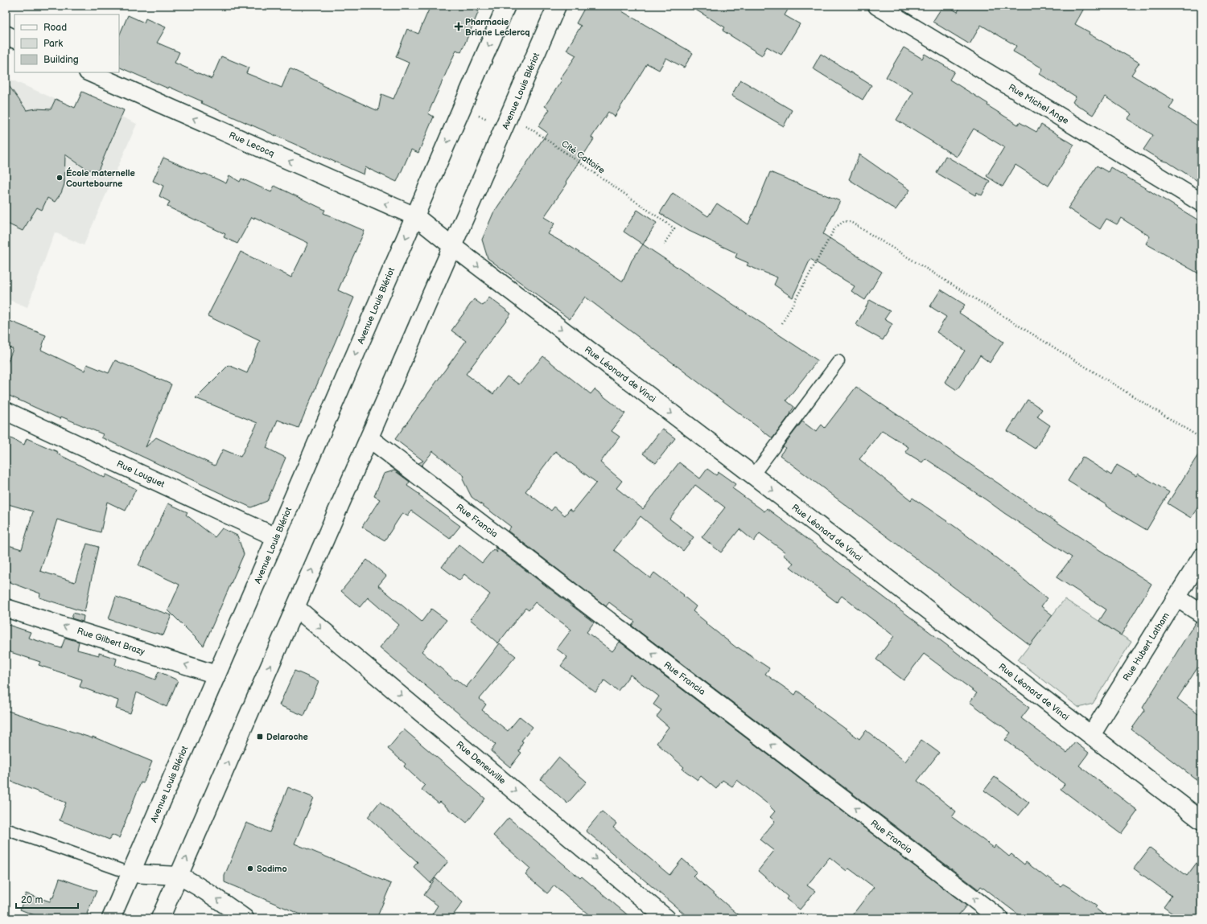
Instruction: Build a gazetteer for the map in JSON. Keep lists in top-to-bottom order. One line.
{"streets":{"street":["Avenue Louis Blériot","Rue Michel Ange","Rue Lecocq","Rue Léonard de Vinci","Rue Louguet","Rue Francia","Rue Gilbert Brazy","Rue Hubert Latham","Rue Deneuville"],"path":["Cité Cattoire"]},"crossings":[["Avenue Louis Blériot","Rue Lecocq"],["Avenue Louis Blériot","Cité Cattoire"],["Avenue Louis Blériot","Rue Léonard de Vinci"],["Avenue Louis Blériot","Rue Louguet"],["Avenue Louis Blériot","Rue Francia"],["Avenue Louis Blériot","Rue Gilbert Brazy"],["Avenue Louis Blériot","Rue Deneuville"],["Rue Léonard de Vinci","Rue Hubert Latham"]],"one_way":["Rue Lecocq","Rue Léonard de Vinci","Rue Francia","Rue Gilbert Brazy","Rue Deneuville"],"places":{"health":["Pharmacie Briane Leclercq"],"other":["École maternelle Courtebourne","Sodimo"],"transit":["Delaroche"]},"legend":["Road","Park","Building"],"scale_bar":"20 m"}
